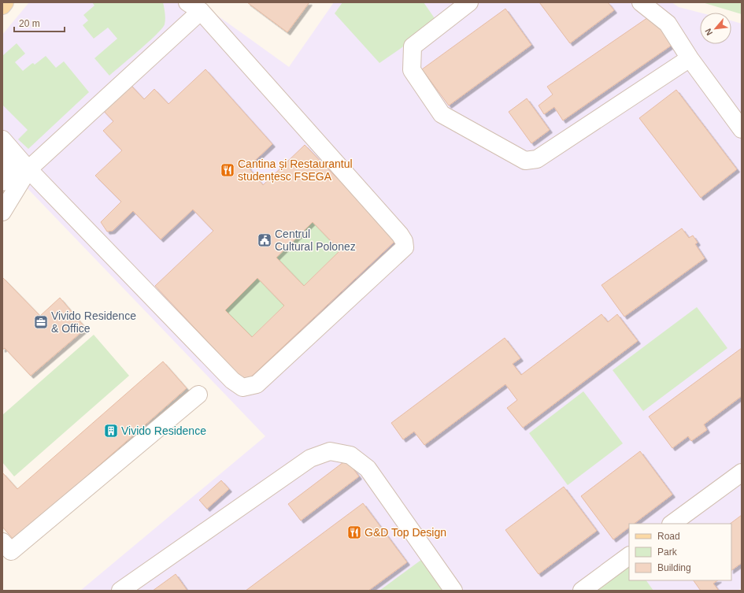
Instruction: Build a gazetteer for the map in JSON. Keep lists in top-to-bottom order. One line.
{"places":{"restaurant":["Cantina și Restaurantul studențesc FSEGA","G&D Top Design"],"public building":["Centrul Cultural Polonez"],"office":["Vivido Residence & Office"],"building":["Vivido Residence"]},"legend":["Road","Park","Building"],"scale_bar":"20 m","north":"bottom left"}
